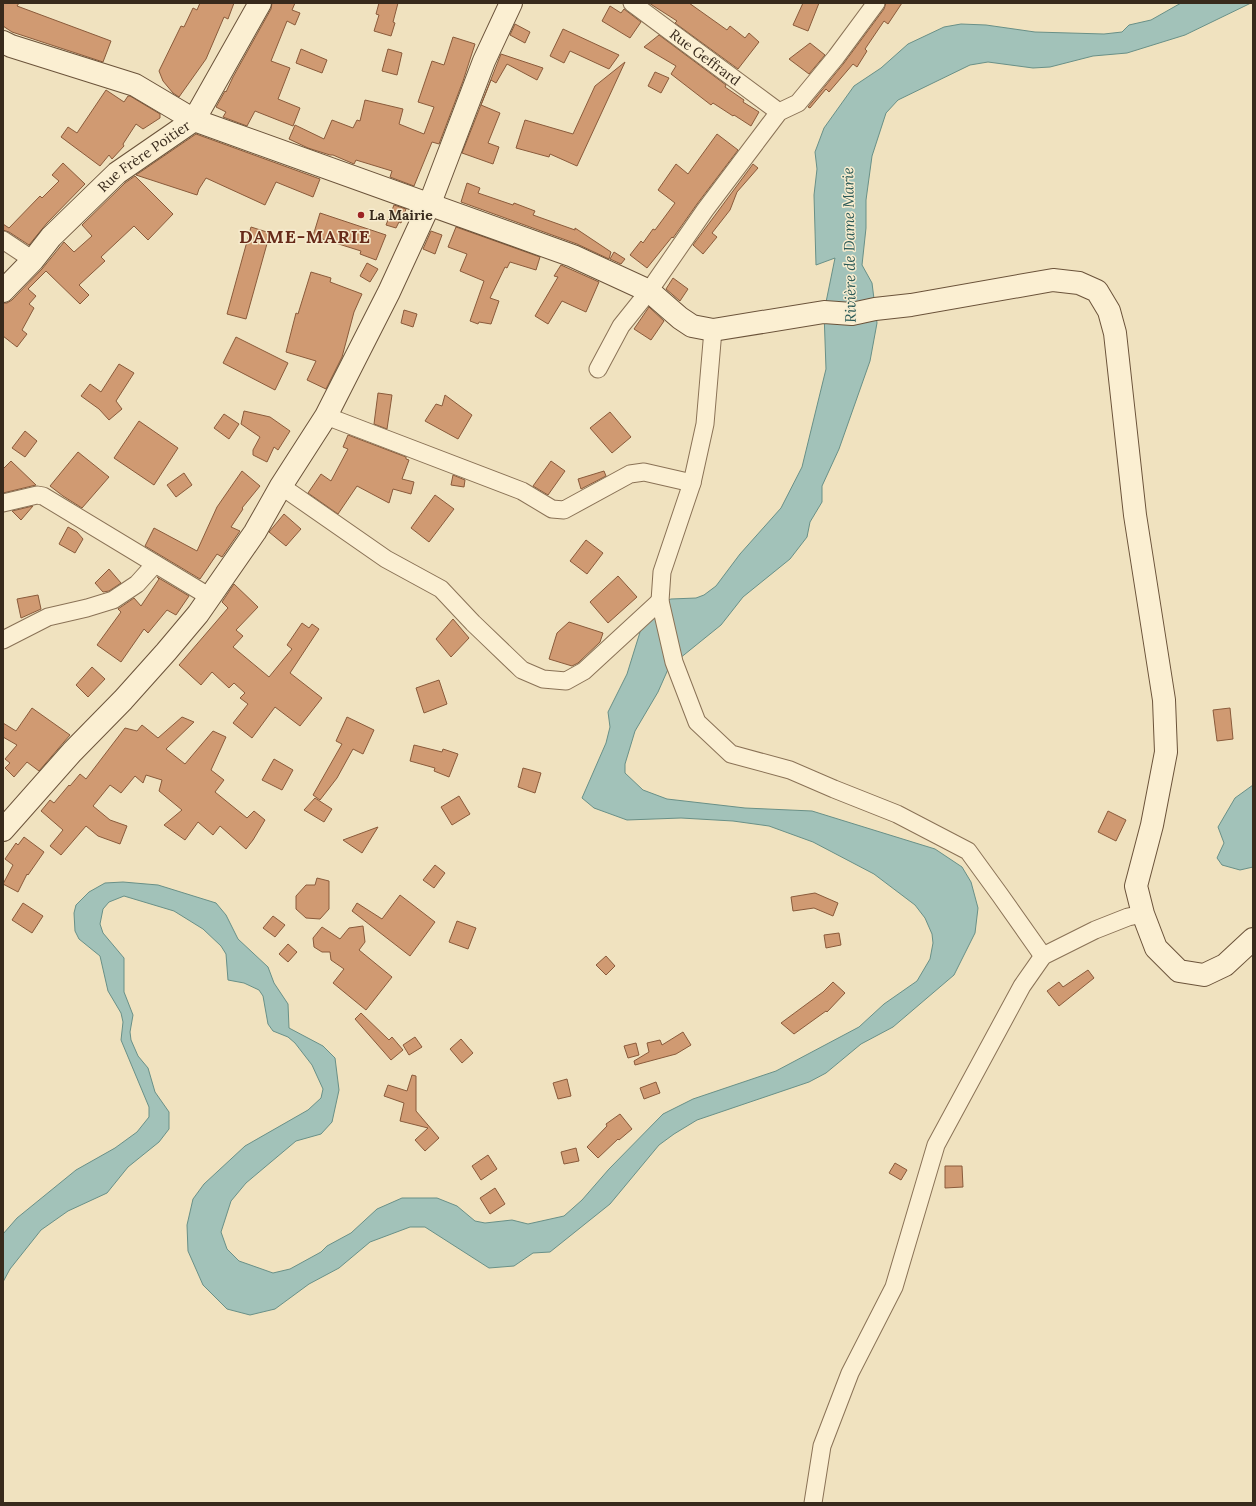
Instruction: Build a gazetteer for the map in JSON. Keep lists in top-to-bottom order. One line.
{"streets":{"street":["Rue Geffrard","Rue Frère Poitier"]},"districts":["DAME-MARIE"],"water":["Rivière de Dame Marie"],"places":["La Mairie"]}
